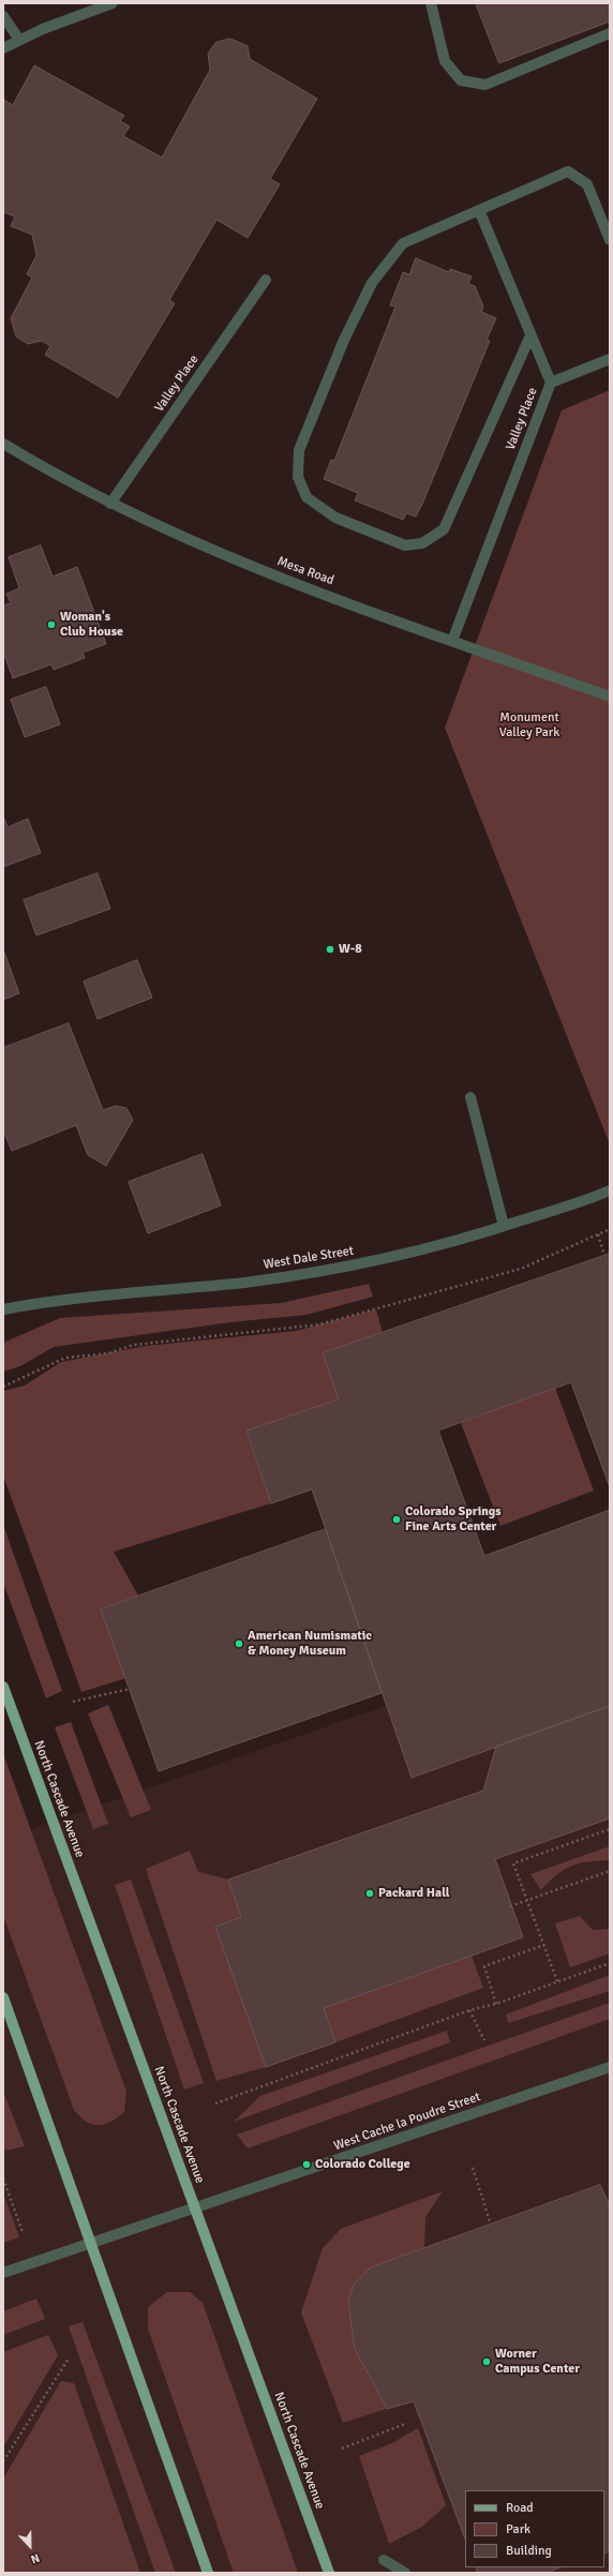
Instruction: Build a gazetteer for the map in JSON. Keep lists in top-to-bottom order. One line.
{"streets":{"main road":["North Cascade Avenue"],"street":["Valley Place","Mesa Road","West Dale Street","West Cache la Poudre Street"]},"crossings":[["Valley Place","Mesa Road"],["North Cascade Avenue","West Cache la Poudre Street"]],"parks":["Monument Valley Park"],"places":["Woman's Club House","W-8","Colorado Springs Fine Arts Center","American Numismatic & Money Museum","Packard Hall","Colorado College","Worner Campus Center"],"legend":["Road","Park","Building"],"north":"bottom"}
